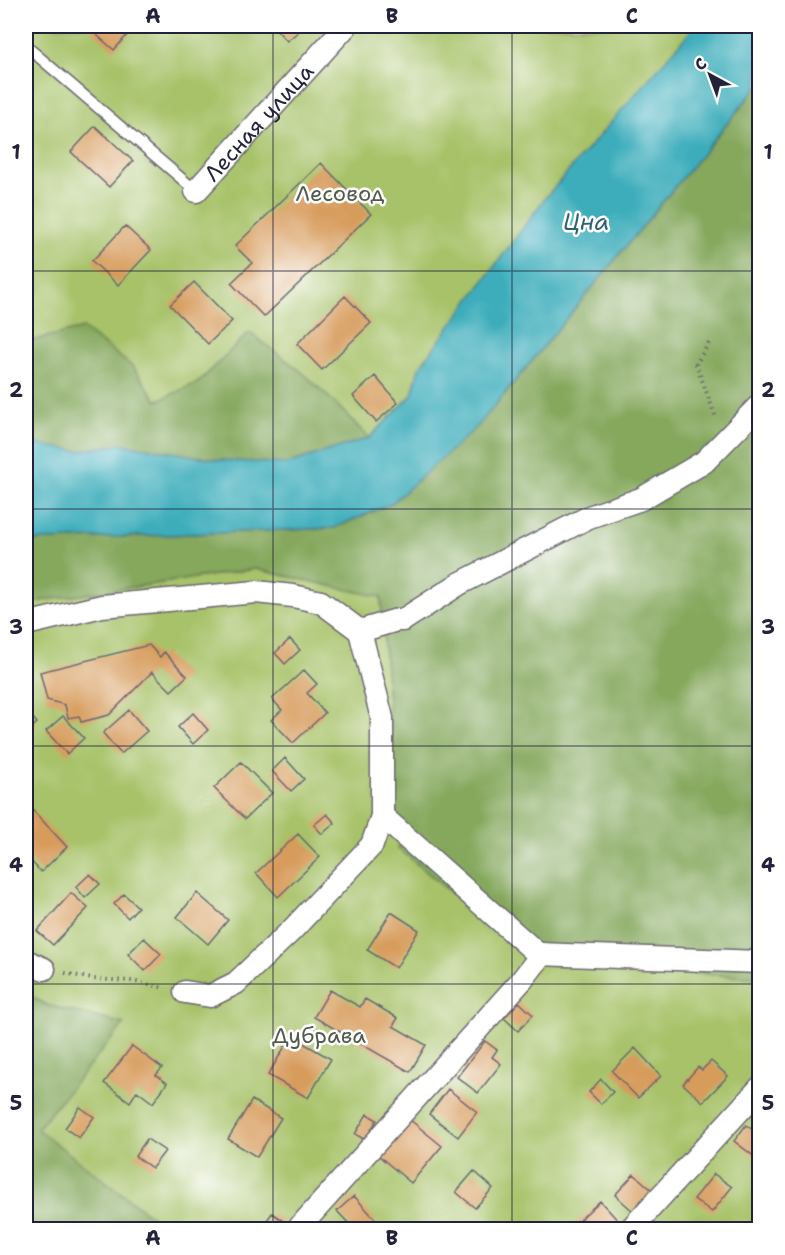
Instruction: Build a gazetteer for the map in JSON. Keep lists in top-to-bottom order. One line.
{"streets":{"street":["Лесная улица"]},"water":["Цна"],"parks":["Лесовод","Дубрава"],"north":"top left","grid":{"columns":["A","B","C"],"rows":["1","2","3","4","5"]}}
